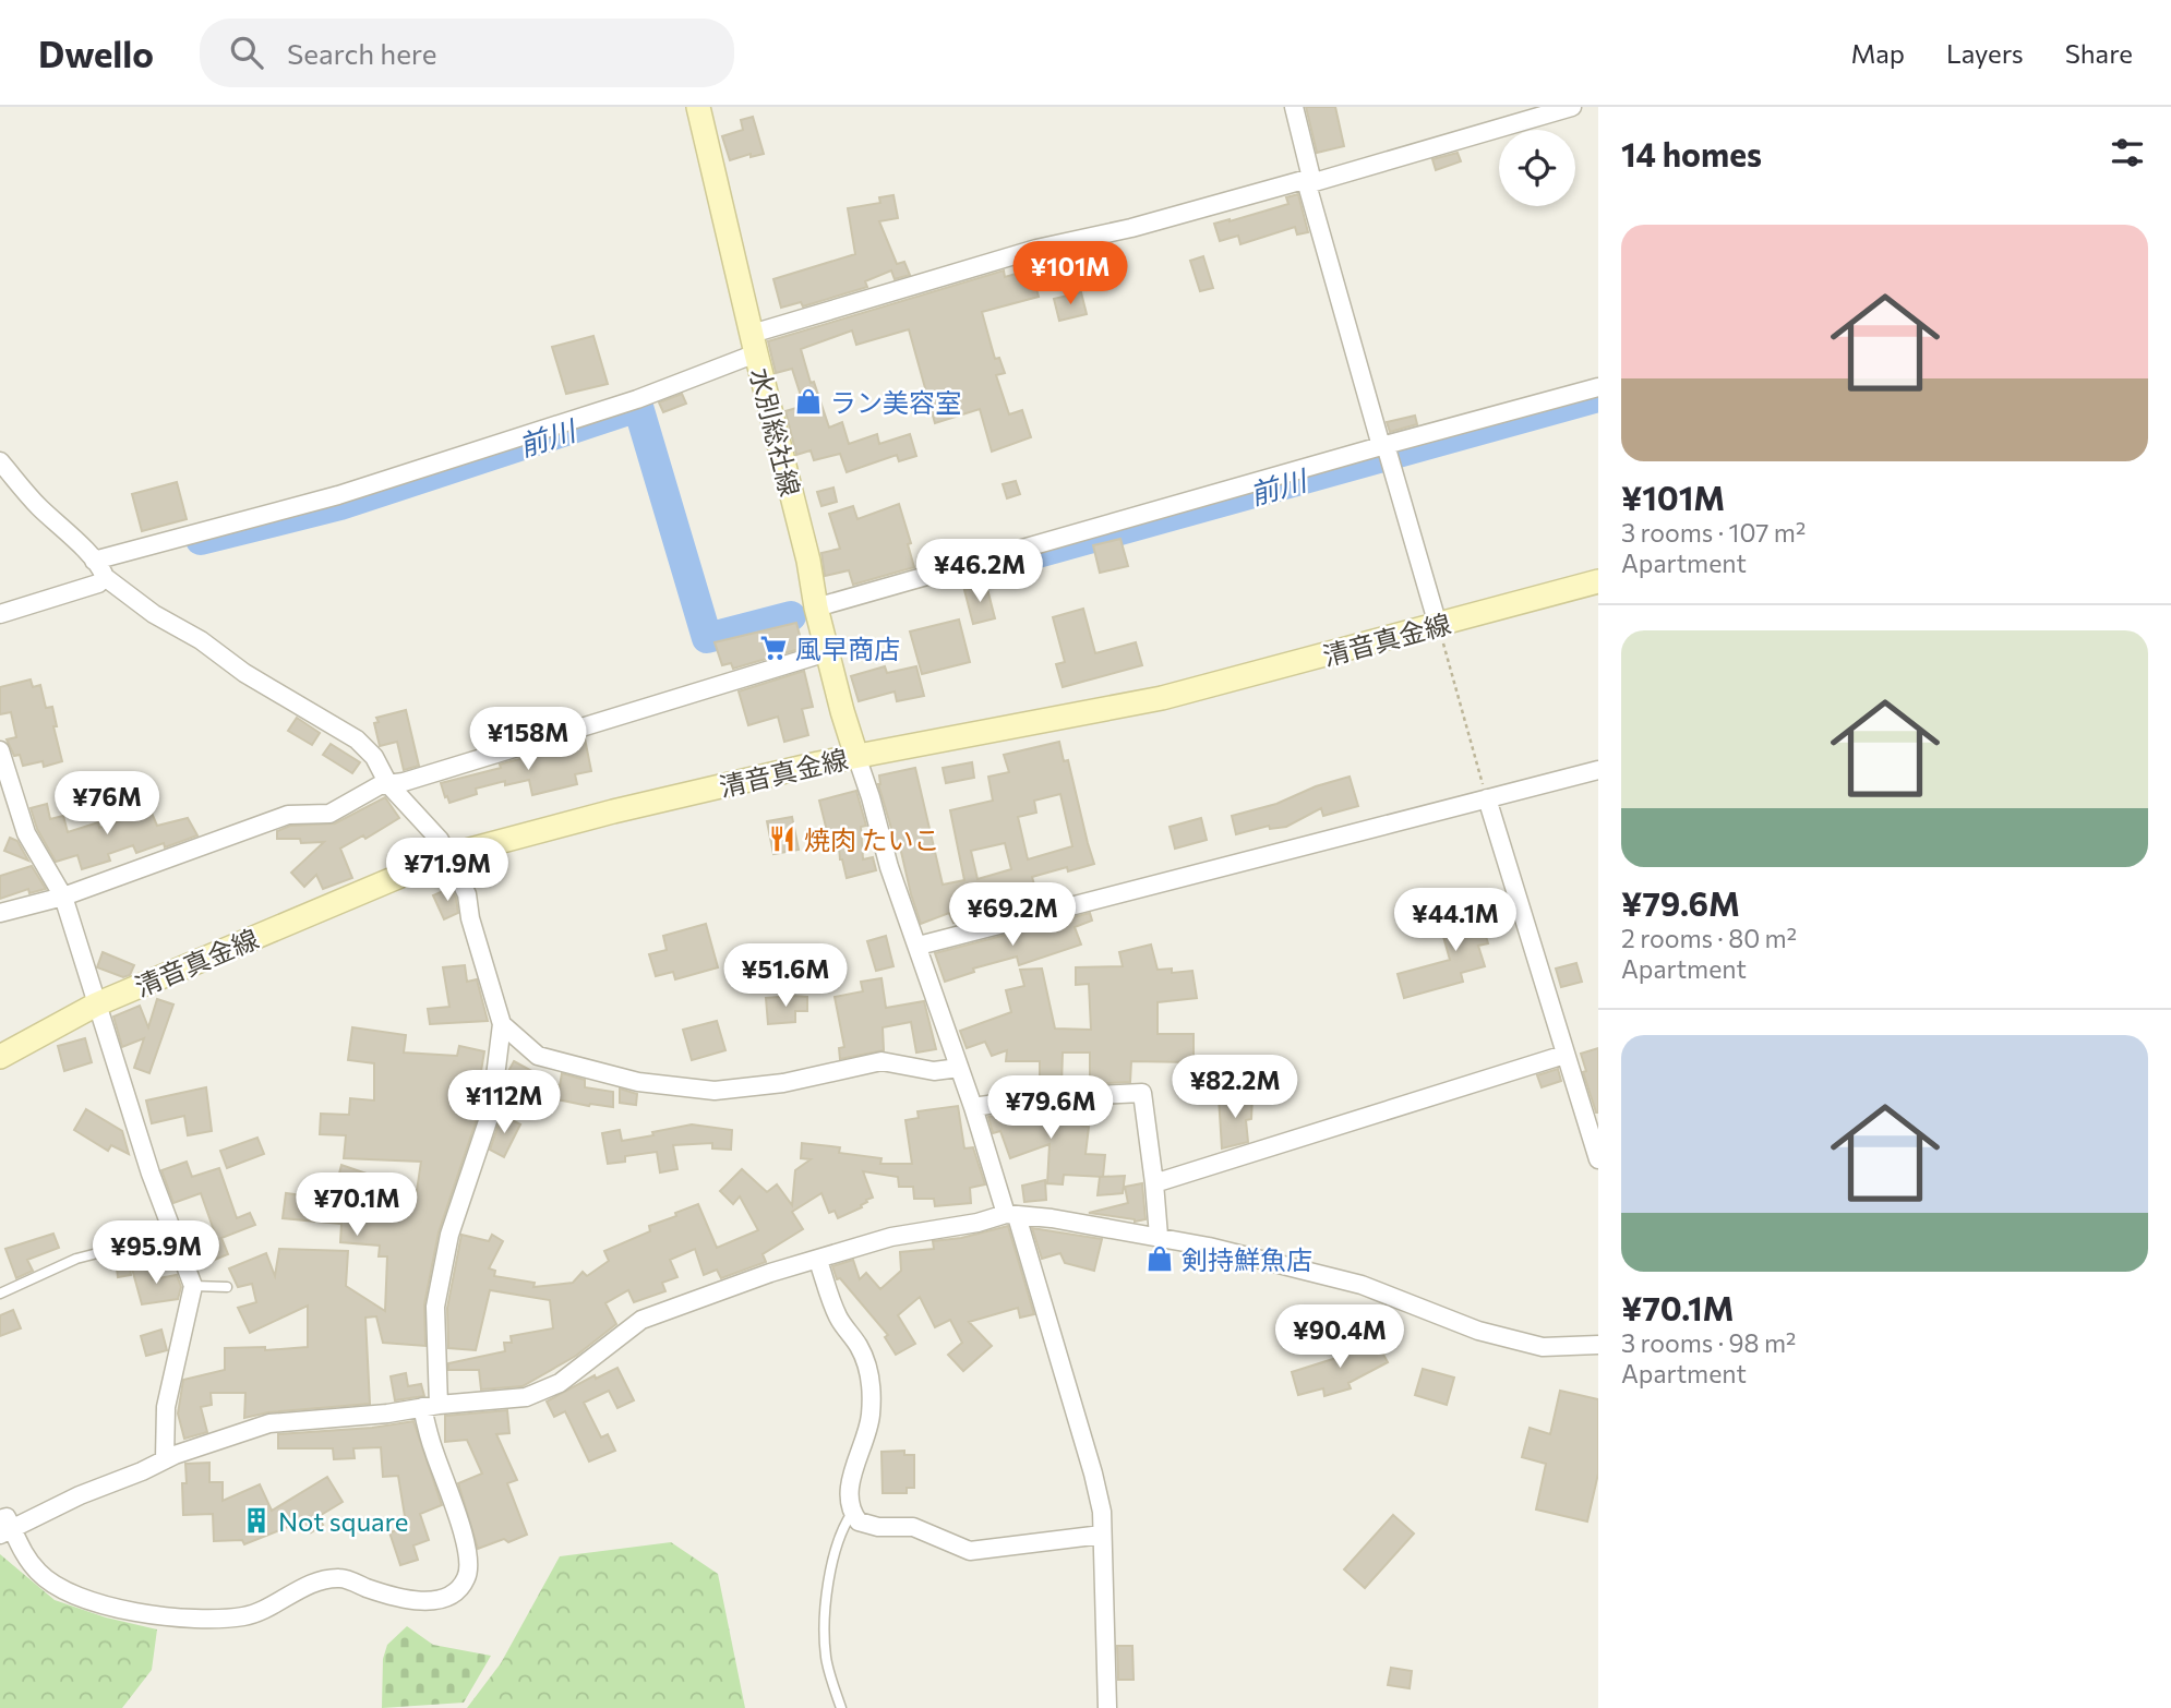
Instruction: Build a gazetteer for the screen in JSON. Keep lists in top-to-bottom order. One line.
{"streets":{"main road":["水別総社線","清音真金線"]},"crossings":[["水別総社線","清音真金線"]],"water":["前川"],"places":{"shop":["ラン美容室","剣持鮮魚店"],"supermarket":["風早商店"],"restaurant":["焼肉 たいこ"],"building":["Not square"]},"page":{"header":"Dwello","search":"Search here","nav":["Map","Layers","Share"],"heading":"14 homes","list":[{"name":"¥101M","note":"3 rooms · 107 m² · Apartment"},{"name":"¥79.6M","note":"2 rooms · 80 m² · Apartment"},{"name":"¥70.1M","note":"3 rooms · 98 m² · Apartment"}],"price":["¥101M","¥46.2M","¥158M","¥76M","¥71.9M","¥69.2M","¥44.1M","¥51.6M","¥82.2M","¥112M","¥79.6M","¥70.1M","¥95.9M","¥90.4M"]}}
